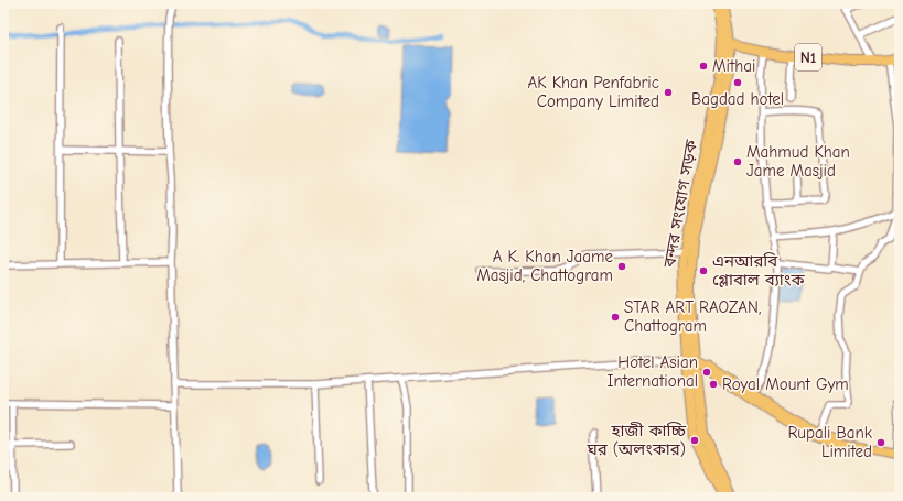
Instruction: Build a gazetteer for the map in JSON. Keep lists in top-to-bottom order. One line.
{"streets":{"highway":["N1","বন্দর সংযোগ সড়ক"]},"crossings":[["N1","বন্দর সংযোগ সড়ক"]],"places":["Mithai","Bagdad hotel","AK Khan Penfabric Company Limited","Mahmud Khan Jame Masjid","A K. Khan Jaame Masjid, Chattogram","এনআরবি গ্লোবাল ব্যাংক","STAR ART RAOZAN, Chattogram","Hotel Asian International","Royal Mount Gym","হাজী কাচ্চি ঘর (অলংকার)","Rupali Bank Limited"]}
